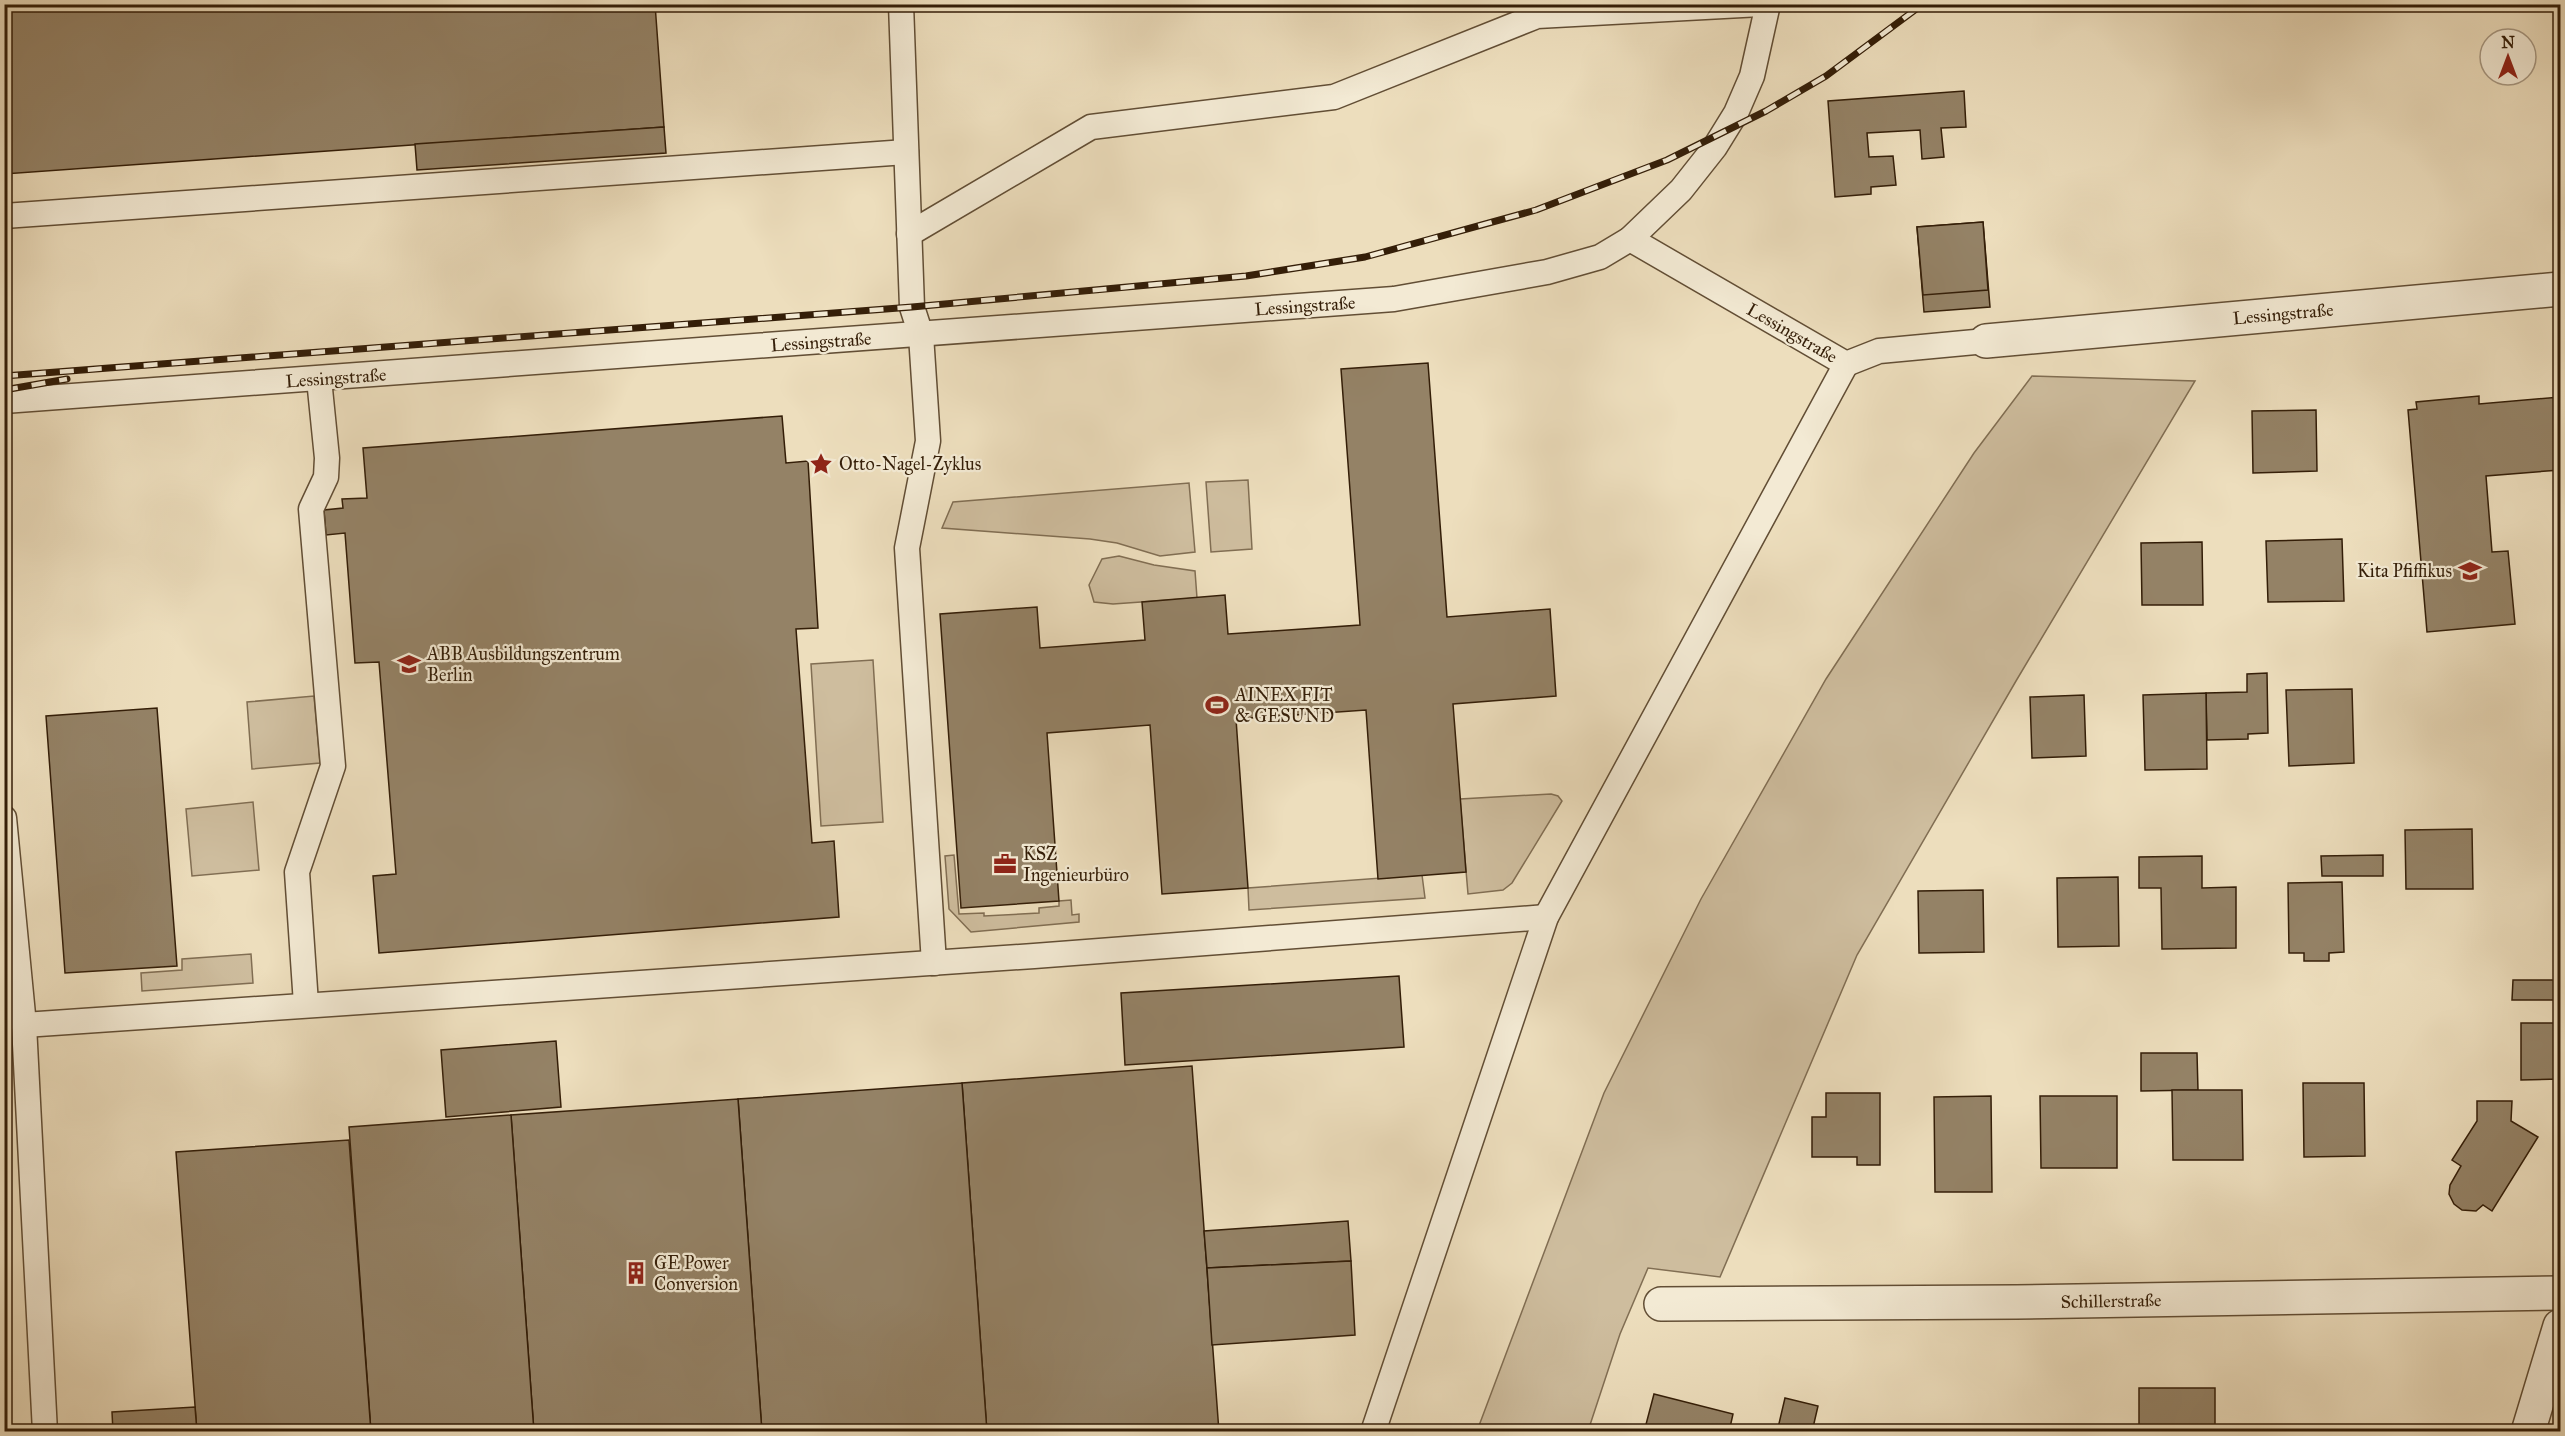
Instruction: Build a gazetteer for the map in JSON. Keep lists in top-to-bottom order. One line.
{"streets":{"street":["Lessingstraße","Schillerstraße"]},"places":{"place":["Otto-Nagel-Zyklus"],"school or university":["Kita Pfiffikus","ABB Ausbildungszentrum Berlin"],"sports":["AINEX FIT & GESUND"],"office":["KSZ Ingenieurbüro"],"building":["GE Power Conversion"]},"north":"top"}
